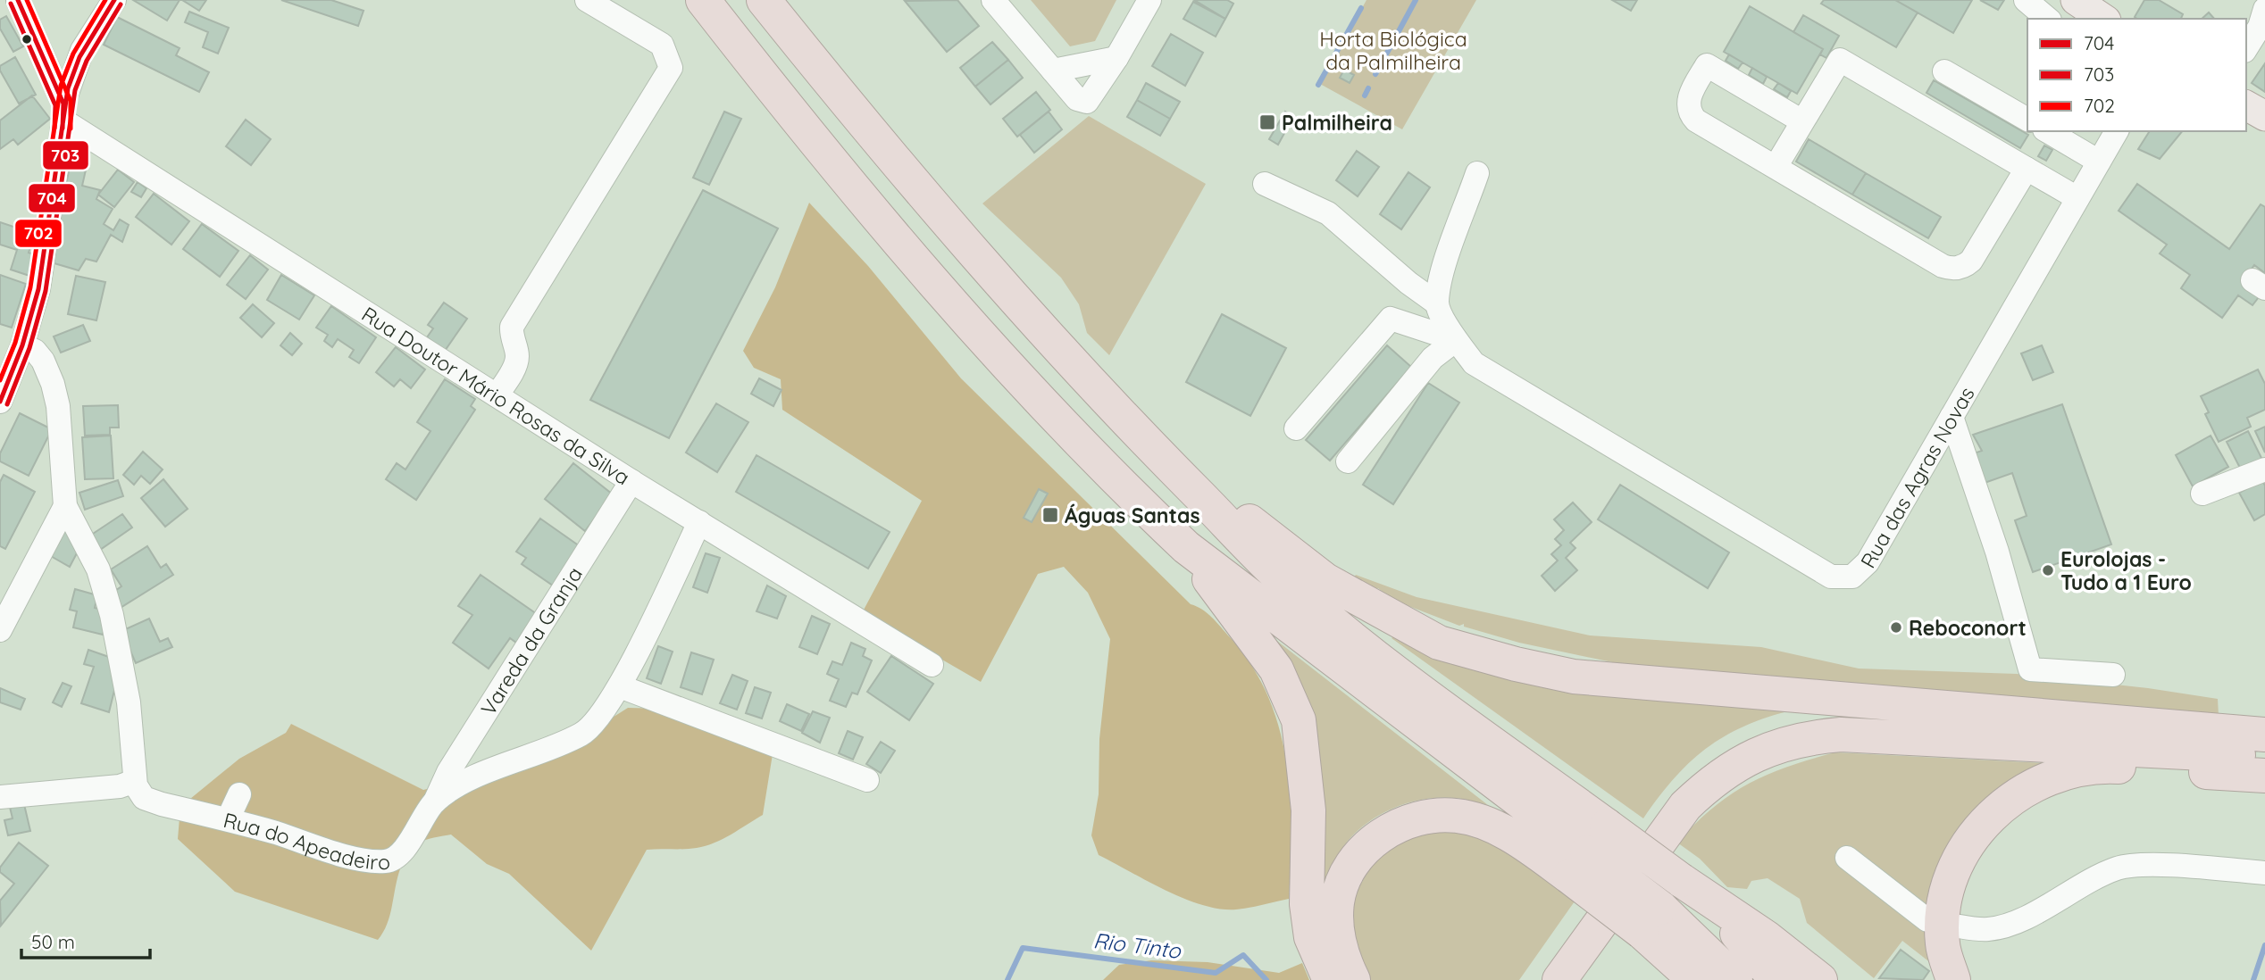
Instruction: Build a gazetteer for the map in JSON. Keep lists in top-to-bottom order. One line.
{"streets":{"street":["Rua Doutor Mário Rosas da Silva","Rua das Agras Novas","Vareda da Granja","Rua do Apeadeiro"]},"crossings":[["Rua Doutor Mário Rosas da Silva","Vareda da Granja"],["Rua Doutor Mário Rosas da Silva","Rua do Apeadeiro"],["Vareda da Granja","Rua do Apeadeiro"]],"water":["Rio Tinto"],"parks":["Horta Biológica da Palmilheira"],"places":{"transit":["Palmilheira","Águas Santas"],"other":["Eurolojas - Tudo a 1 Euro","Reboconort"]},"lines":["transit line 704","transit line 702","transit line 703"],"legend":["704","703","702"],"scale_bar":"50 m"}
